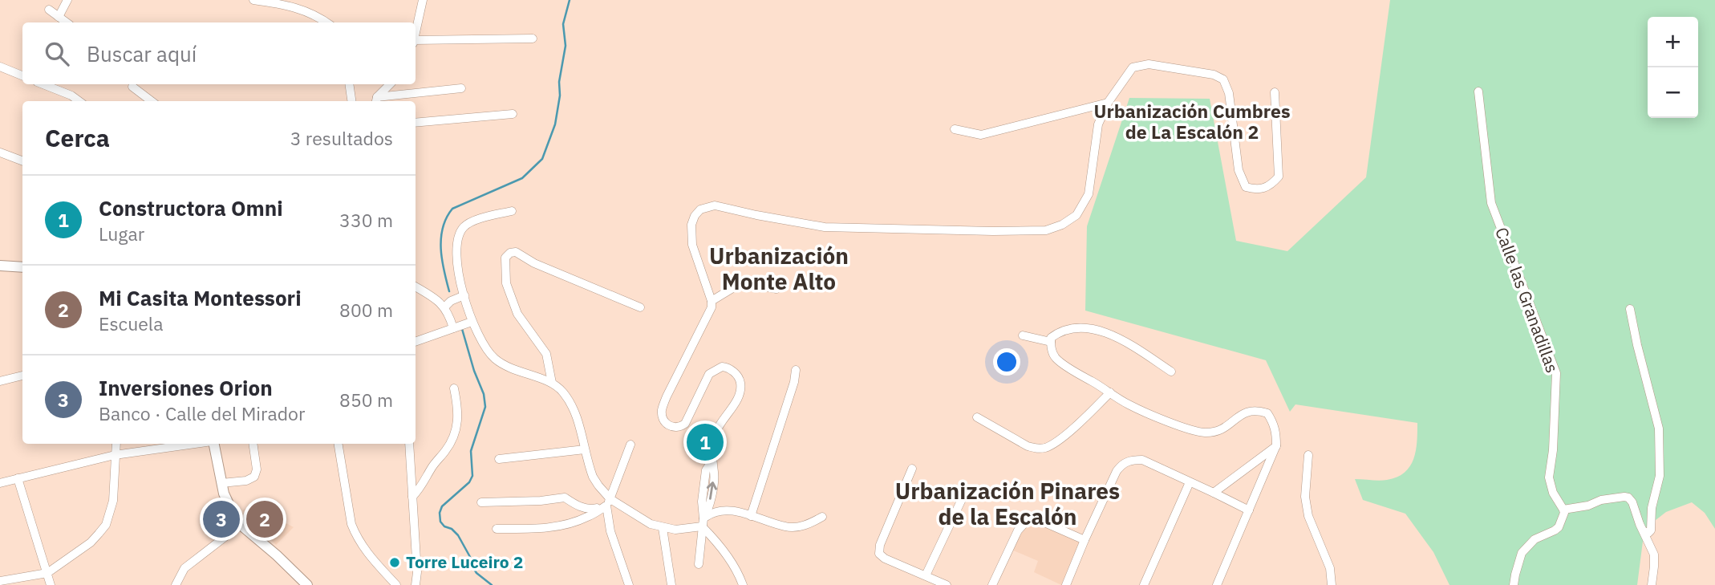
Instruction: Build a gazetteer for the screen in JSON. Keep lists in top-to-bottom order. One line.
{"streets":{"street":["Calle las Granadillas"]},"districts":["Urbanización Cumbres de La Escalón 2","Urbanización Monte Alto","Urbanización Pinares de la Escalón"],"places":["Torre Luceiro 2"],"page":{"map_buttons":["+","−"],"search":"Buscar aquí","heading":["Cerca","3 resultados"],"list":[{"mark":"1","name":"Constructora Omni","note":"Lugar","value":"330 m"},{"mark":"2","name":"Mi Casita Montessori","note":"Escuela","value":"800 m"},{"mark":"3","name":"Inversiones Orion","note":"Banco · Calle del Mirador","value":"850 m"}],"pins":["1","2","3"]}}
